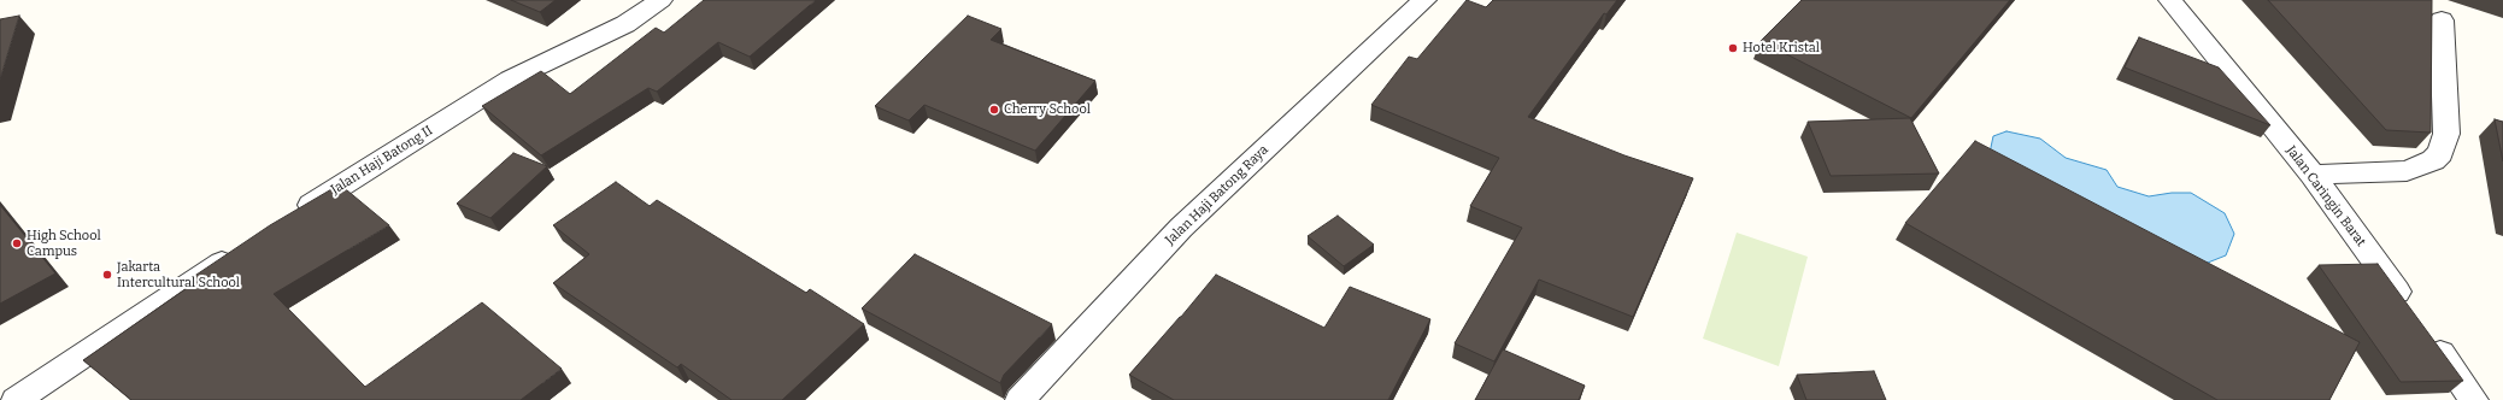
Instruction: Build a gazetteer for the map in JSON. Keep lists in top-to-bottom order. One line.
{"streets":{"street":["Jalan Haji Batong II","Jalan Haji Batong Raya","Jalan Caringin Barat"]},"places":["Hotel Kristal","Cherry School","High School Campus","Jakarta Intercultural School"]}
